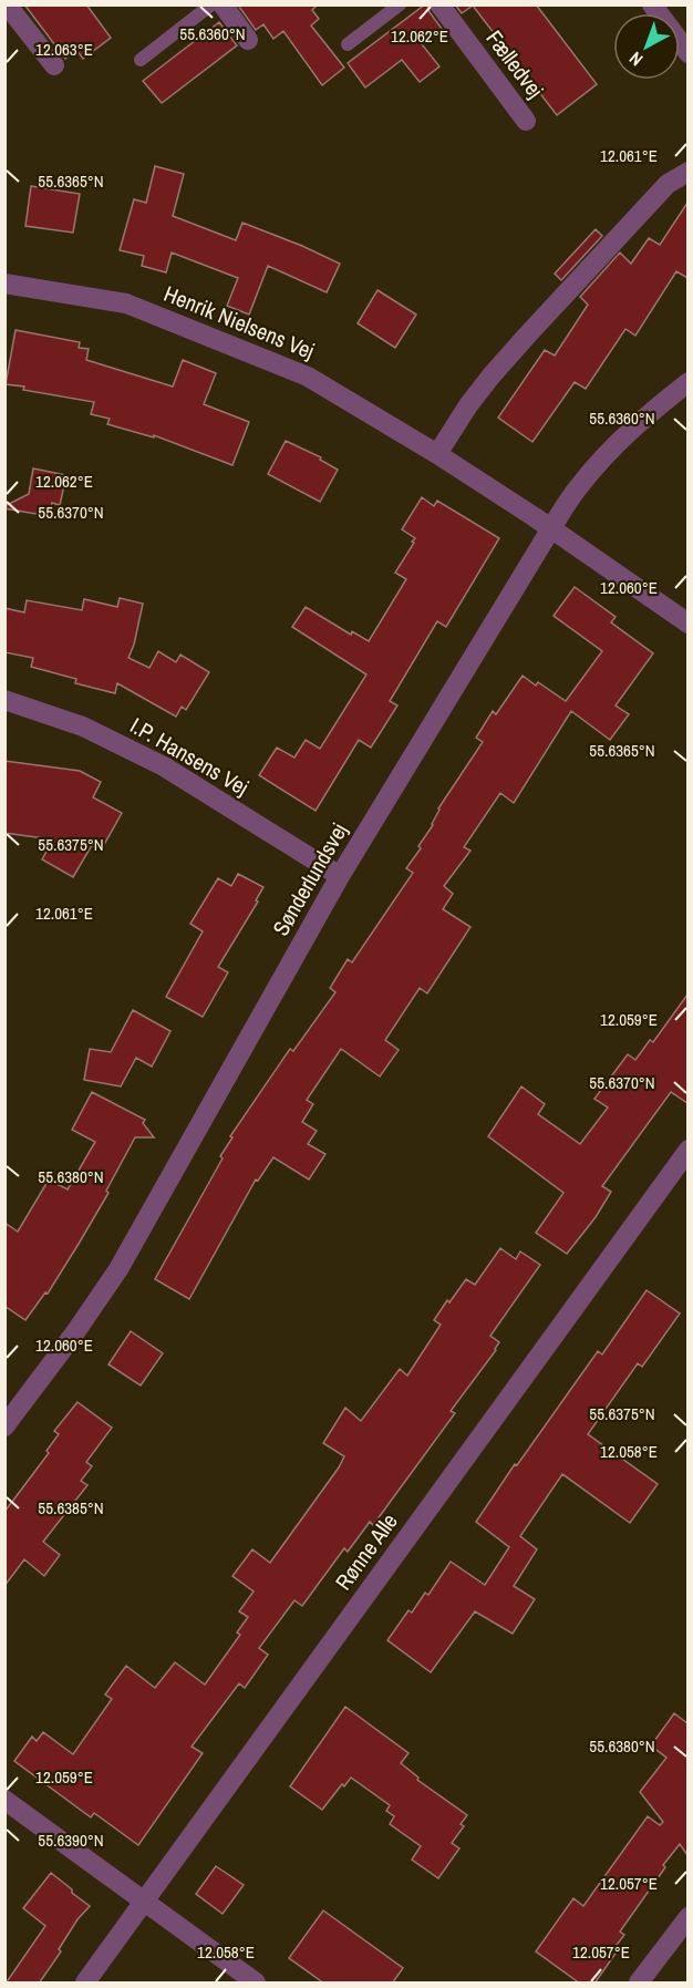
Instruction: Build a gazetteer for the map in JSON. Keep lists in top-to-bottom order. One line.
{"streets":{"street":["Fælledvej","Henrik Nielsens Vej","I.P. Hansens Vej","Sønderlundsvej","Rønne Alle"]},"crossings":[["Henrik Nielsens Vej","Sønderlundsvej"],["I.P. Hansens Vej","Sønderlundsvej"]],"north":"bottom left","coordinates":["55.6360°N","12.062°E","12.063°E","12.061°E","55.6365°N","55.6370°N","12.060°E","55.6375°N","12.059°E","55.6380°N","12.058°E","55.6385°N","55.6390°N","12.057°E"]}
